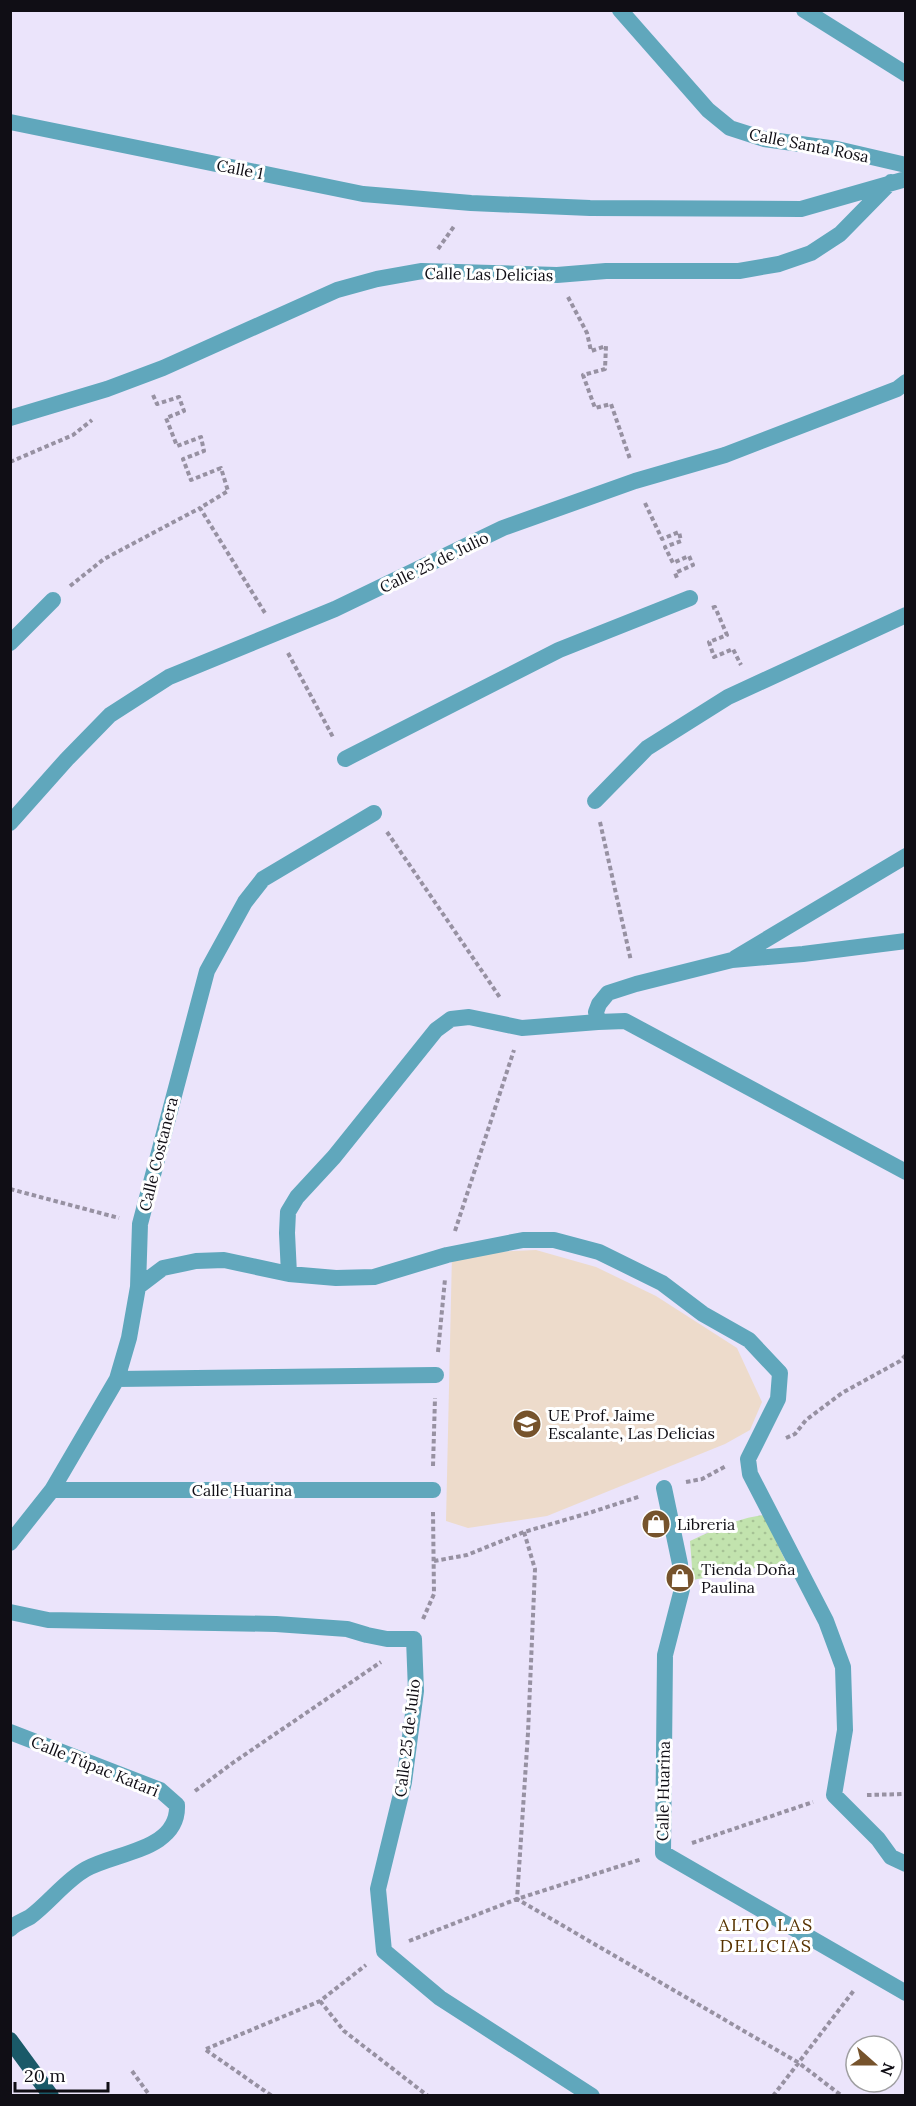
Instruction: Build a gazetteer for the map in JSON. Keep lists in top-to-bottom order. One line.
{"streets":{"street":["Calle Santa Rosa","Calle 1","Calle Las Delicias","Calle 25 de Julio","Calle Costanera","Calle Huarina","Calle Túpac Katari"]},"crossings":[["Calle 1","Calle Las Delicias"],["Calle Costanera","Calle Huarina"]],"districts":["ALTO LAS DELICIAS"],"places":{"school or university":["UE Prof. Jaime Escalante, Las Delicias"],"shop":["Libreria","Tienda Doña Paulina"]},"scale_bar":"20 m","north":"right"}
